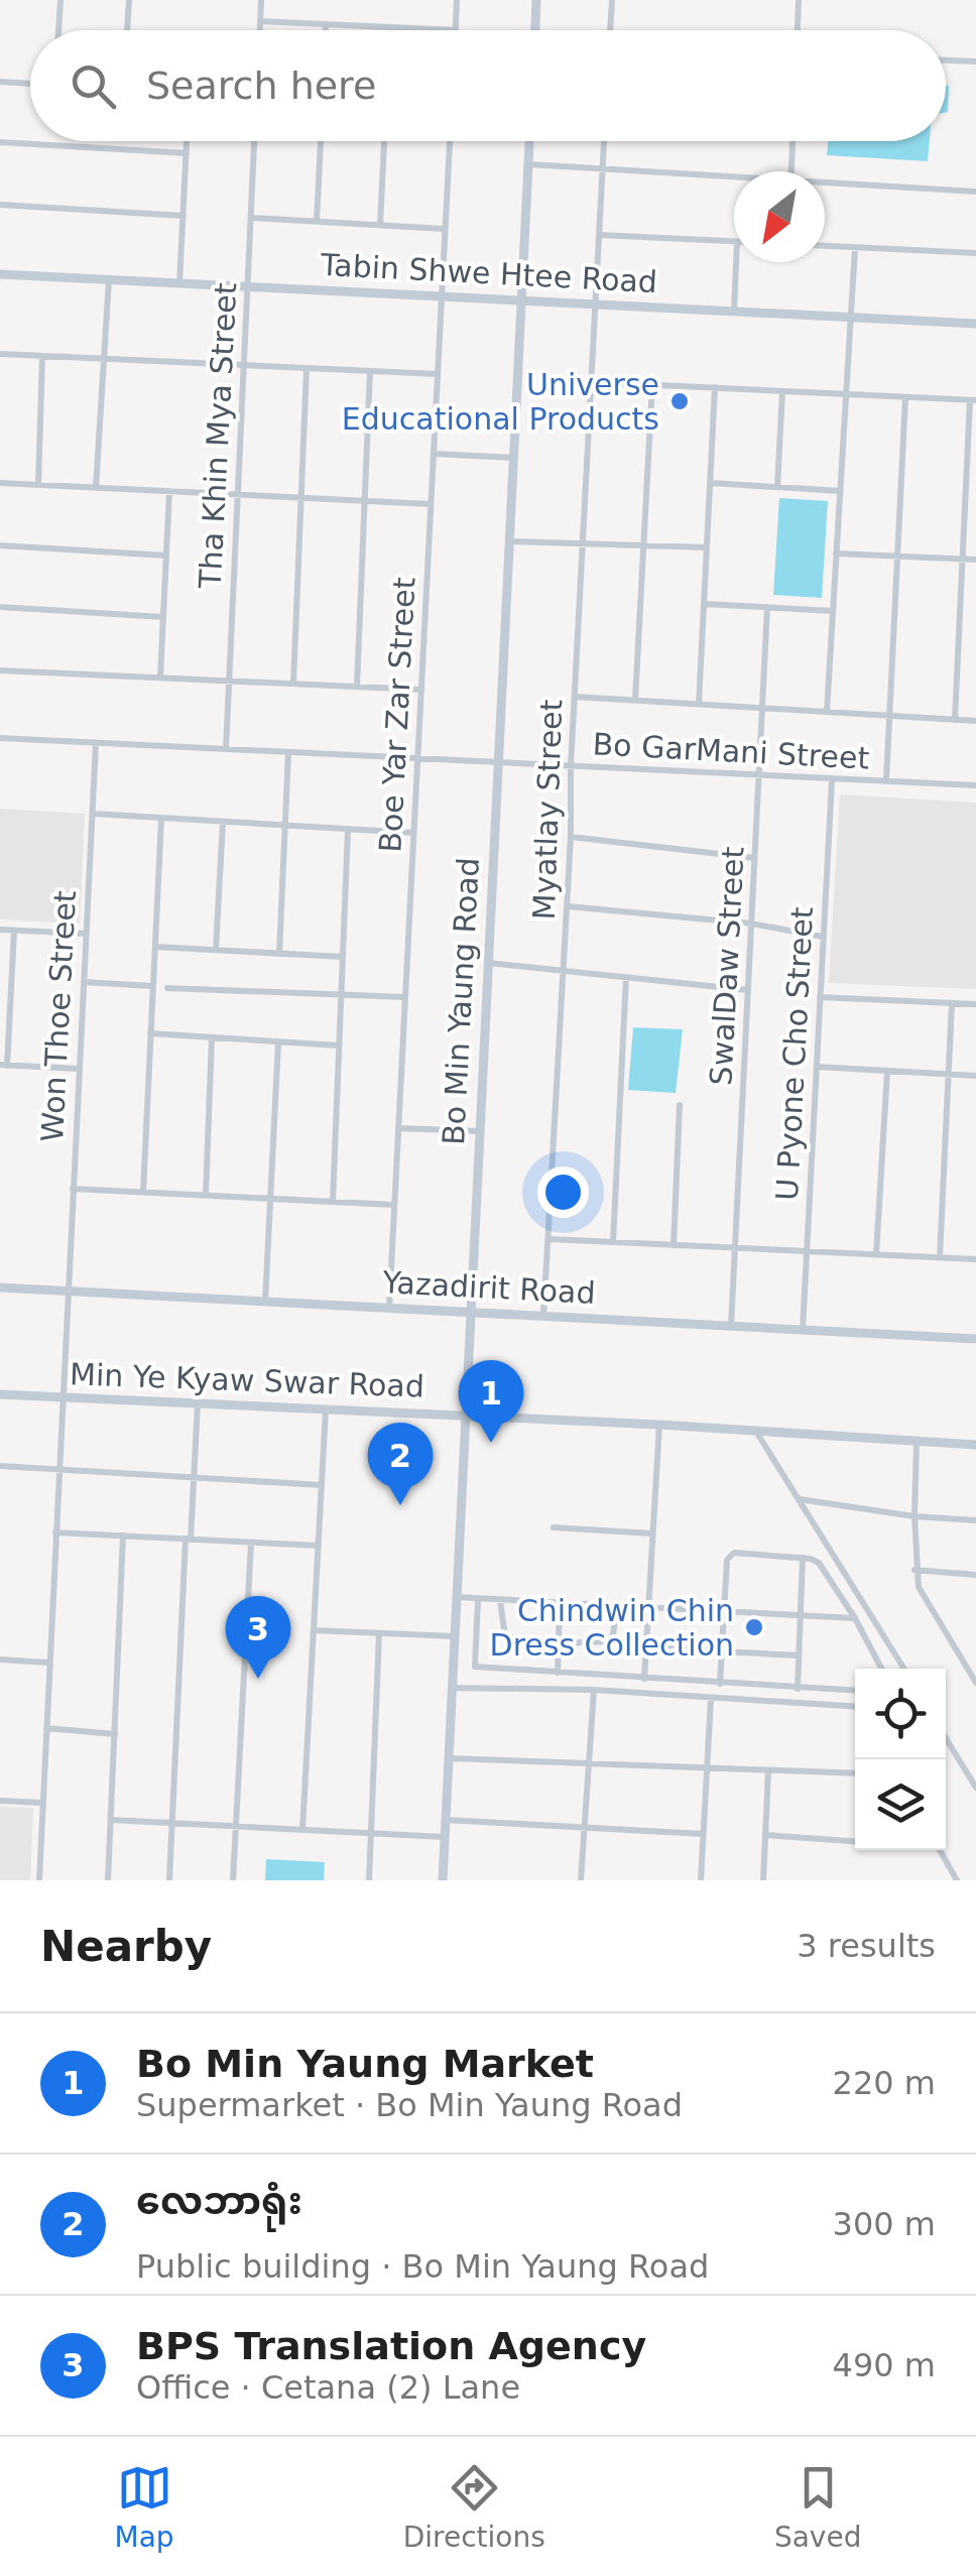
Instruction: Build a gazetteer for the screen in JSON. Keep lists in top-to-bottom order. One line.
{"streets":{"street":["Tabin Shwe Htee Road","Tha Khin Mya Street","Boe Yar Zar Street","Bo GarMani Street","Myatlay Street","SwalDaw Street","Bo Min Yaung Road","Won Thoe Street","U Pyone Cho Street","Yazadirit Road","Min Ye Kyaw Swar Road"]},"crossings":[["Tabin Shwe Htee Road","Tha Khin Mya Street"],["Tabin Shwe Htee Road","Boe Yar Zar Street"],["Tabin Shwe Htee Road","Myatlay Street"],["Tabin Shwe Htee Road","Bo Min Yaung Road"],["Tha Khin Mya Street","Bo GarMani Street"],["Boe Yar Zar Street","Bo GarMani Street"],["Boe Yar Zar Street","Yazadirit Road"],["Bo GarMani Street","Myatlay Street"],["Bo GarMani Street","SwalDaw Street"],["Bo GarMani Street","Bo Min Yaung Road"],["Bo GarMani Street","Won Thoe Street"],["Bo GarMani Street","U Pyone Cho Street"],["Myatlay Street","Yazadirit Road"],["SwalDaw Street","Yazadirit Road"],["Bo Min Yaung Road","Yazadirit Road"],["Bo Min Yaung Road","Min Ye Kyaw Swar Road"],["Won Thoe Street","Yazadirit Road"],["Won Thoe Street","Min Ye Kyaw Swar Road"],["U Pyone Cho Street","Yazadirit Road"]],"places":["Universe Educational Products","Chindwin Chin Dress Collection"],"north":"bottom left","page":{"search":"Search here","pins":["1","2","3"],"heading":["Nearby","3 results"],"list":[{"mark":"1","name":"Bo Min Yaung Market","note":"Supermarket · Bo Min Yaung Road","value":"220 m"},{"mark":"2","name":"လေဘာရုံး","note":"Public building · Bo Min Yaung Road","value":"300 m"},{"mark":"3","name":"BPS Translation Agency","note":"Office · Cetana (2) Lane","value":"490 m"}],"nav":["Map","Directions","Saved"]}}
